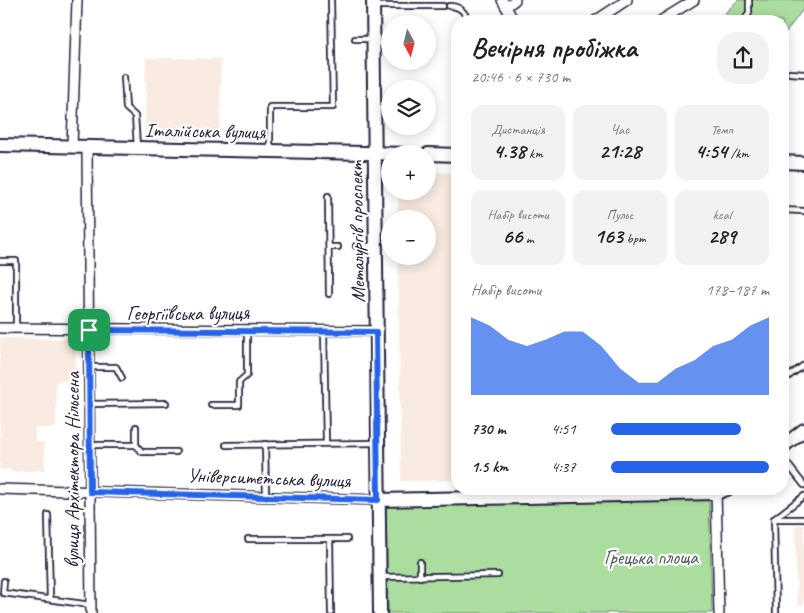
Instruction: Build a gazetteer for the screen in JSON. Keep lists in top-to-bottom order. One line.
{"streets":{"street":["Італійська вулиця","Металургів проспект","Георгіївська вулиця","вулиця Архітектора Нільсена","Університетська вулиця"]},"crossings":[["Італійська вулиця","Металургів проспект"],["Італійська вулиця","вулиця Архітектора Нільсена"],["Металургів проспект","Георгіївська вулиця"],["Металургів проспект","Університетська вулиця"],["Георгіївська вулиця","вулиця Архітектора Нільсена"],["вулиця Архітектора Нільсена","Університетська вулиця"]],"parks":["Грецька площа"],"north":"bottom","page":{"map_buttons":["+","−"],"heading":["Вечірня пробіжка","20:46 · 6 × 730 m"],"stats":[["Дистанція","4.38 km"],["Час","21:28"],["Темп","4:54 /km"],["Набір висоти","66 m"],["Пульс","163 bpm"],["kcal","289"]],"chart":["Набір висоти","178–187 m"],"list":[{"name":"730 m","note":"4:51"},{"name":"1.5 km","note":"4:37"}]}}
